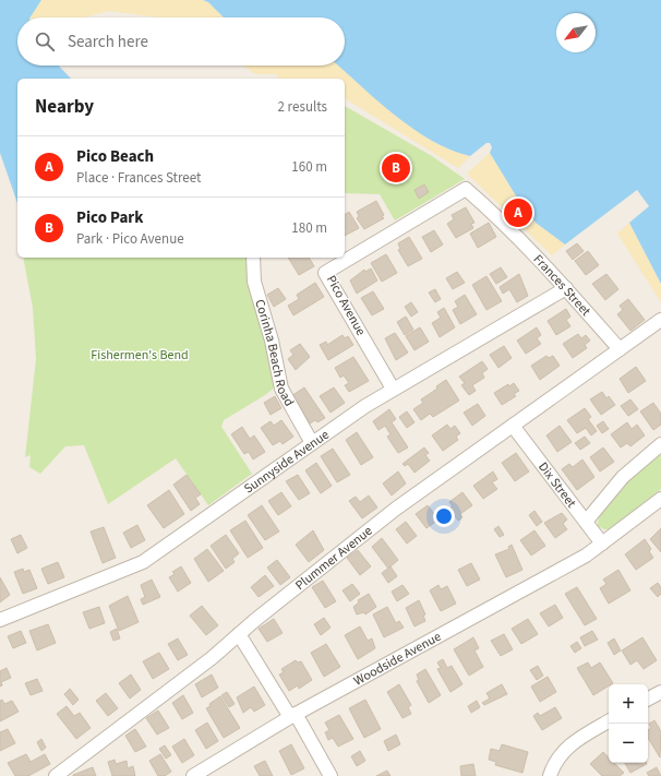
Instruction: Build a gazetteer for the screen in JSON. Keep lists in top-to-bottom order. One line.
{"streets":{"street":["Frances Street","Pico Avenue","Corinha Beach Road","Sunnyside Avenue","Dix Street","Plummer Avenue","Woodside Avenue"]},"crossings":[["Frances Street","Pico Avenue"],["Frances Street","Sunnyside Avenue"],["Frances Street","Plummer Avenue"],["Pico Avenue","Sunnyside Avenue"],["Corinha Beach Road","Sunnyside Avenue"],["Dix Street","Plummer Avenue"],["Dix Street","Woodside Avenue"]],"parks":["Fishermen's Bend"],"north":"bottom left","page":{"search":"Search here","heading":["Nearby","2 results"],"list":[{"mark":"A","name":"Pico Beach","note":"Place · Frances Street","value":"160 m"},{"mark":"B","name":"Pico Park","note":"Park · Pico Avenue","value":"180 m"}],"pins":["B","A"],"map_buttons":["+","−"]}}
